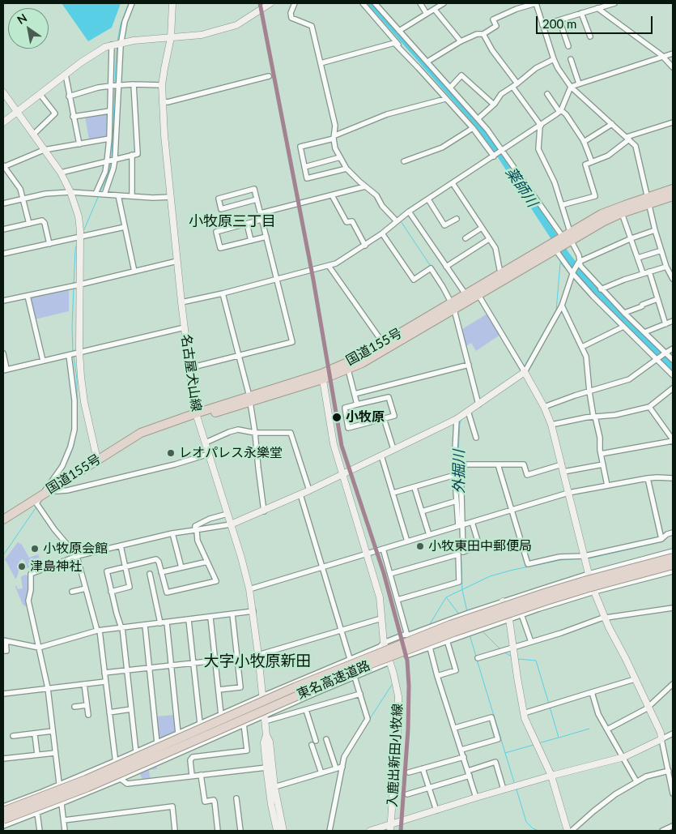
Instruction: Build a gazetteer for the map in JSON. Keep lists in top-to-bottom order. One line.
{"streets":{"highway":["国道155号","東名高速道路"],"street":["名古屋犬山線","入鹿出新田小牧線"]},"crossings":[["国道155号","名古屋犬山線"],["国道155号","入鹿出新田小牧線"]],"districts":["小牧原三丁目","大字小牧原新田"],"water":["薬師川","外掘川"],"places":["小牧原","レオパレス永樂堂","小牧東田中郵便局","小牧原会館","津島神社"],"scale_bar":"200 m","north":"top left"}
